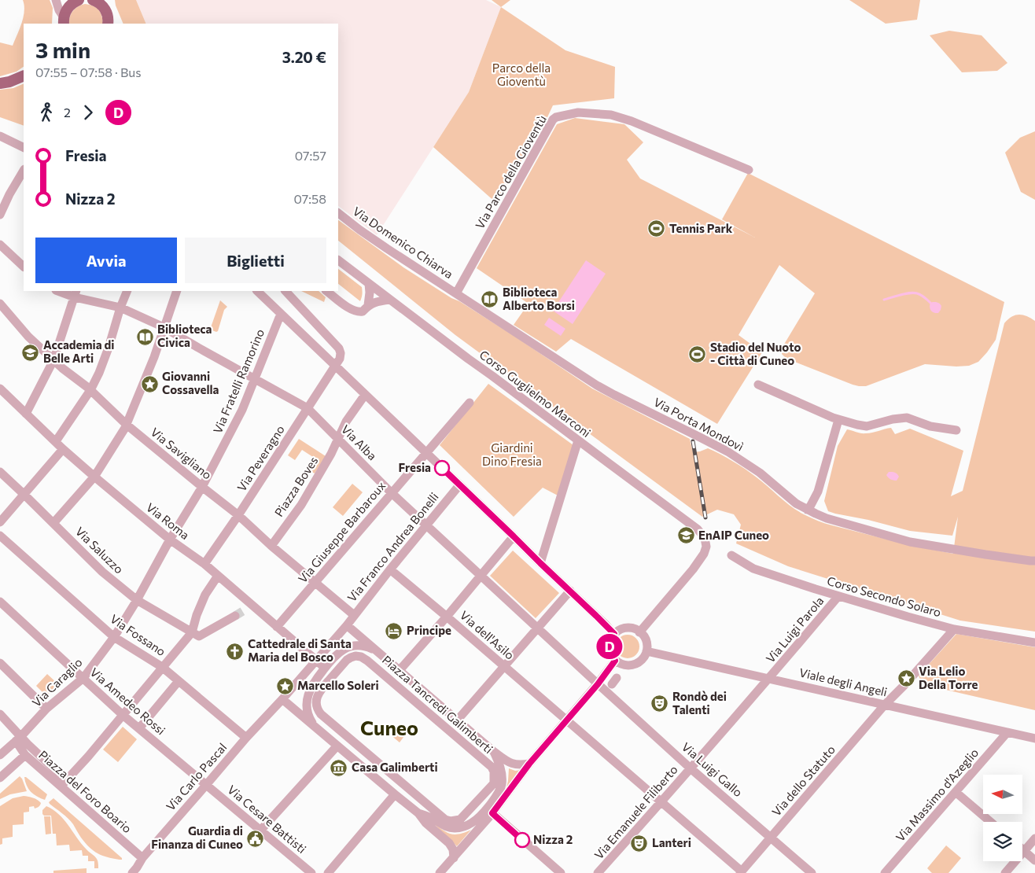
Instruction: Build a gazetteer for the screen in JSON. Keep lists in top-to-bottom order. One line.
{"streets":{"street":["Via Parco della Gioventù","Via Domenico Chiarva","Via Fratelli Ramorino","Corso Guglielmo Marconi","Via Porta Mondovì","Via Alba","Via Savigliano","Via Peveragno","Piazza Boves","Via Roma","Via Giuseppe Barbaroux","Via Franco Andrea Bonelli","Via Saluzzo","Corso Secondo Solaro","Via Luigi Parola","Via Fossano","Via dell'Asilo","Via Caraglio","Viale degli Angeli","Via Amedeo Rossi","Piazza Tancredi Galimberti","Via Luigi Gallo","Via Carlo Pascal","Via dello Statuto","Piazza del Foro Boario","Via Massimo d'Azeglio","Via Emanuele Filiberto","Via Cesare Battisti"]},"crossings":[["Via Parco della Gioventù","Via Domenico Chiarva"],["Via Parco della Gioventù","Via Porta Mondovì"],["Via Domenico Chiarva","Via Porta Mondovì"],["Via Fratelli Ramorino","Via Alba"],["Via Fratelli Ramorino","Via Savigliano"],["Via Fratelli Ramorino","Via Roma"],["Via Fratelli Ramorino","Via Caraglio"],["Corso Guglielmo Marconi","Viale degli Angeli"],["Via Alba","Via Peveragno"],["Via Alba","Piazza Boves"],["Via Alba","Via Giuseppe Barbaroux"],["Via Alba","Via Franco Andrea Bonelli"],["Via Alba","Via Luigi Gallo"],["Via Savigliano","Via Peveragno"],["Via Savigliano","Piazza Boves"],["Via Savigliano","Via Giuseppe Barbaroux"],["Via Savigliano","Via Franco Andrea Bonelli"],["Via Peveragno","Via Roma"],["Via Roma","Via Giuseppe Barbaroux"],["Via Roma","Via Caraglio"],["Via Roma","Piazza Tancredi Galimberti"],["Via Franco Andrea Bonelli","Via dell'Asilo"],["Via Franco Andrea Bonelli","Piazza Tancredi Galimberti"],["Via Saluzzo","Via Caraglio"],["Corso Secondo Solaro","Via Luigi Parola"],["Via Luigi Parola","Viale degli Angeli"],["Via Luigi Parola","Via Emanuele Filiberto"],["Via Fossano","Via Caraglio"],["Via Fossano","Via Carlo Pascal"],["Via dell'Asilo","Via dello Statuto"],["Via dell'Asilo","Via Emanuele Filiberto"],["Via Caraglio","Via Amedeo Rossi"],["Via Caraglio","Piazza del Foro Boario"],["Viale degli Angeli","Via dello Statuto"],["Viale degli Angeli","Via Massimo d'Azeglio"],["Viale degli Angeli","Via Emanuele Filiberto"],["Via Amedeo Rossi","Via Carlo Pascal"],["Via Amedeo Rossi","Via Cesare Battisti"],["Piazza Tancredi Galimberti","Via Carlo Pascal"],["Via Luigi Gallo","Via dello Statuto"],["Via Luigi Gallo","Via Emanuele Filiberto"],["Via Carlo Pascal","Piazza del Foro Boario"],["Via Carlo Pascal","Via Cesare Battisti"]],"districts":["Cuneo"],"parks":["Parco della Gioventù","Giardini Dino Fresia"],"places":{"sports":["Tennis Park","Stadio del Nuoto - Città di Cuneo"],"library":["Biblioteca Alberto Borsi","Biblioteca Civica"],"school or university":["Accademia di Belle Arti","EnAIP Cuneo"],"place":["Giovanni Cossavella","Via Lelio Della Torre","Marcello Soleri"],"other":["Fresia","Nizza 2"],"hotel":["Principe"],"church":["Cattedrale di Santa Maria del Bosco"],"theatre":["Rondò dei Talenti","Lanteri"],"museum":["Casa Galimberti"],"public building":["Guardia di Finanza di Cuneo"]},"lines":["bus line D"],"north":"left","page":{"on_map":"D","heading":["3 min","07:55 – 07:58 · Bus","3.20 €"],"legs":["2","D"],"list":[{"name":"Fresia","value":"07:57"},{"name":"Nizza 2","value":"07:58"}],"buttons":["Avvia","Biglietti"]}}
